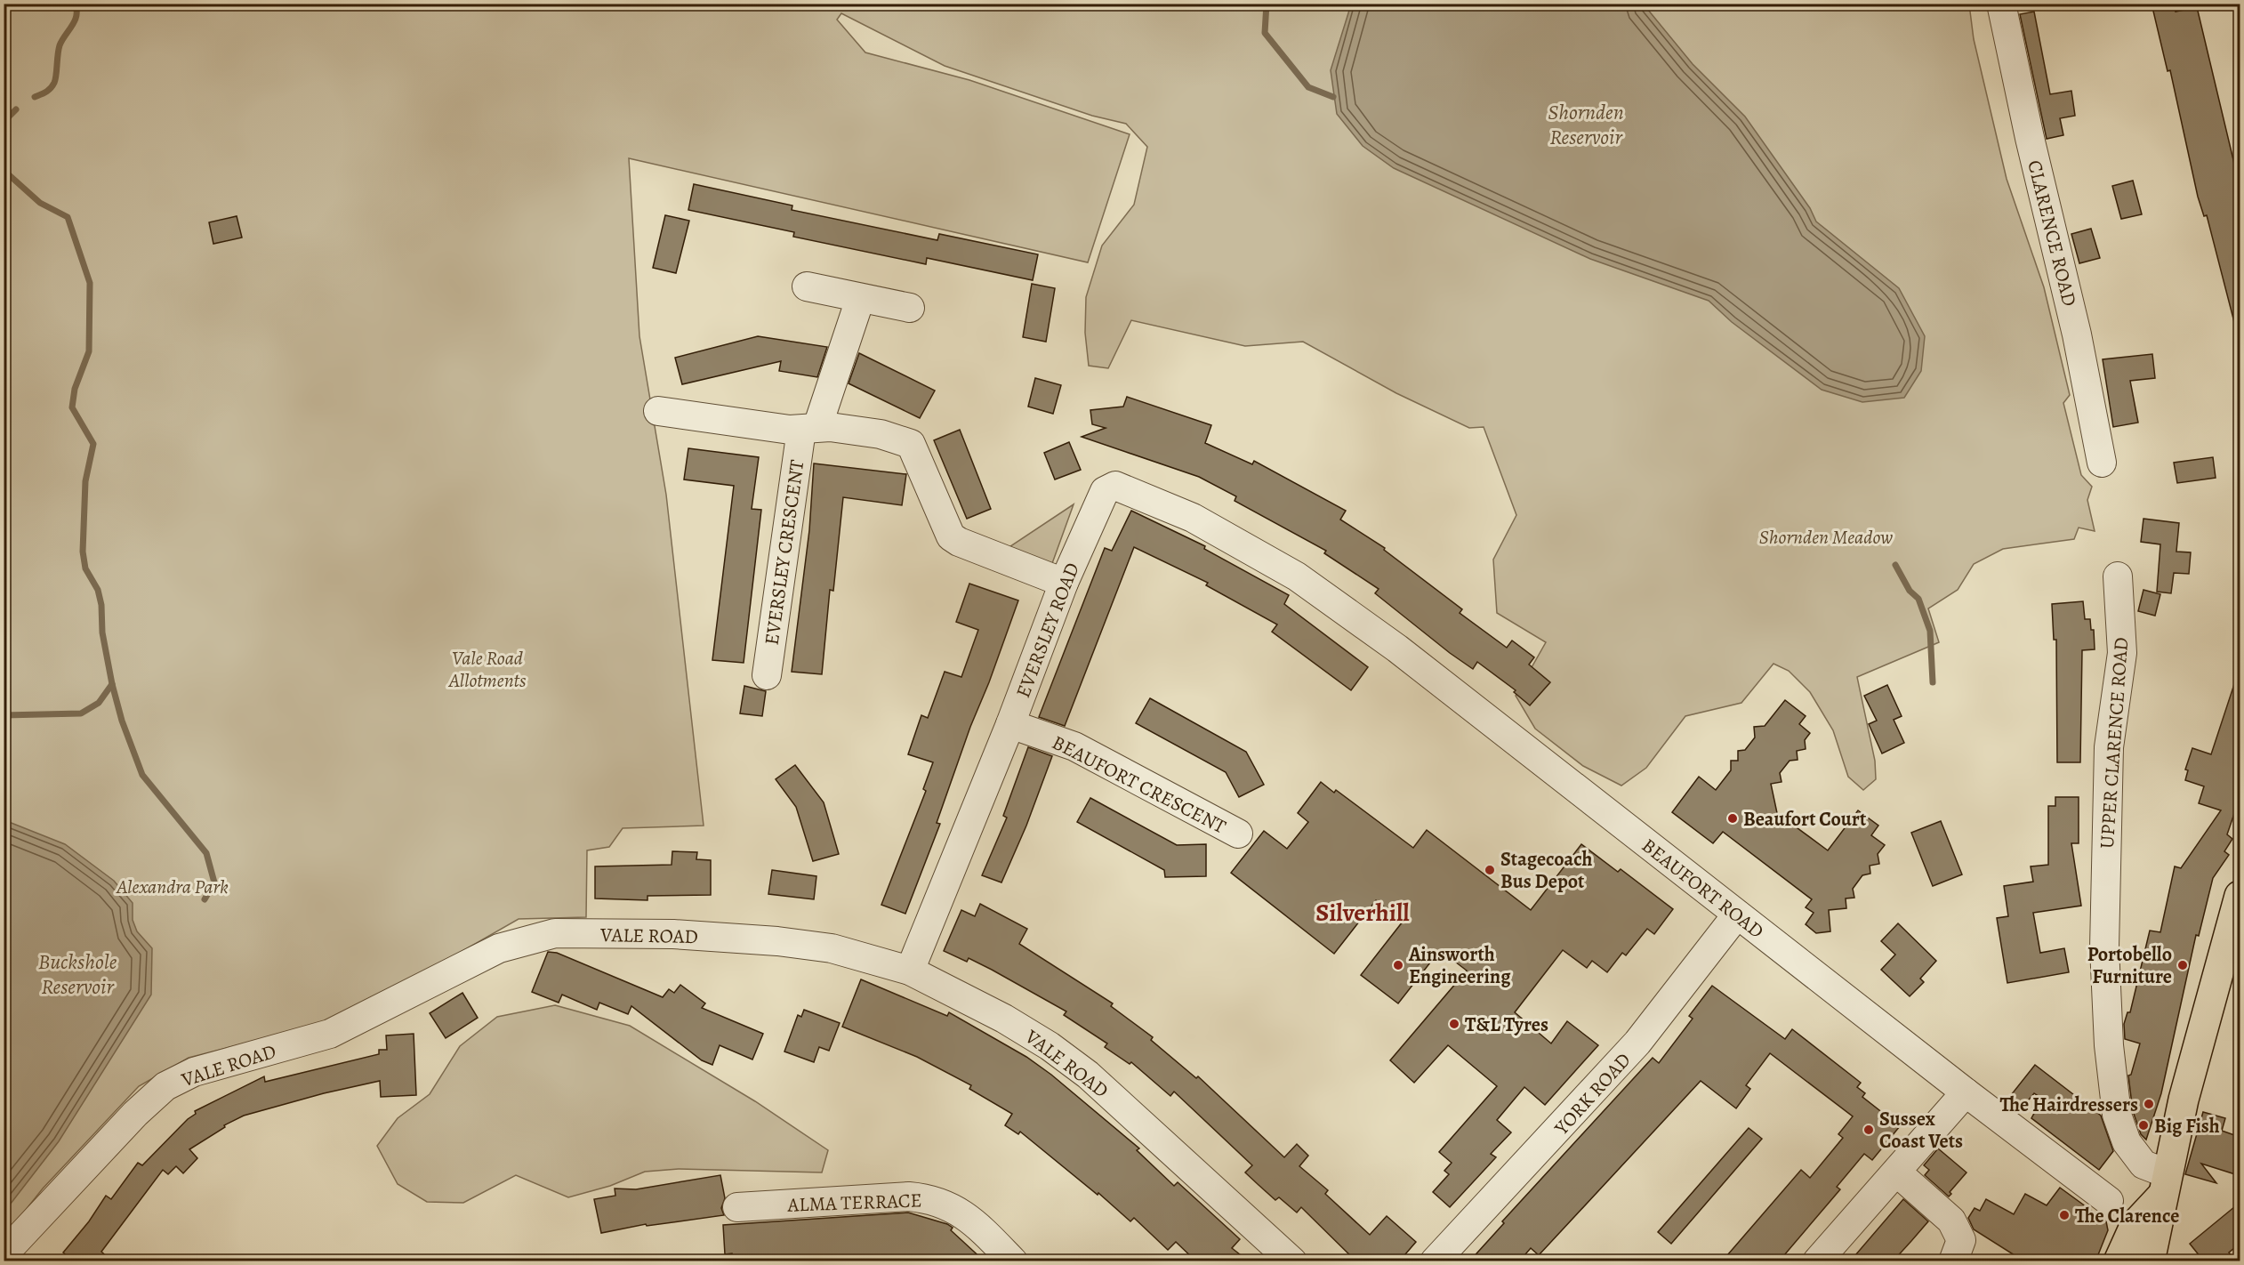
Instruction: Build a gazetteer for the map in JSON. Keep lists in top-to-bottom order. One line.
{"streets":{"street":["CLARENCE ROAD","EVERSLEY CRESCENT","EVERSLEY ROAD","UPPER CLARENCE ROAD","BEAUFORT CRESCENT","BEAUFORT ROAD","VALE ROAD","YORK ROAD","ALMA TERRACE"]},"crossings":[["EVERSLEY CRESCENT","EVERSLEY ROAD"],["EVERSLEY ROAD","BEAUFORT CRESCENT"],["EVERSLEY ROAD","BEAUFORT ROAD"],["EVERSLEY ROAD","VALE ROAD"],["BEAUFORT ROAD","YORK ROAD"]],"districts":["Silverhill"],"water":["Shornden Reservoir","Buckshole Reservoir"],"parks":["Shornden Meadow","Vale Road Allotments","Alexandra Park"],"places":["Beaufort Court","Stagecoach Bus Depot","Ainsworth Engineering","Portobello Furniture","T&L Tyres","The Hairdressers","Big Fish","Sussex Coast Vets","The Clarence"]}
